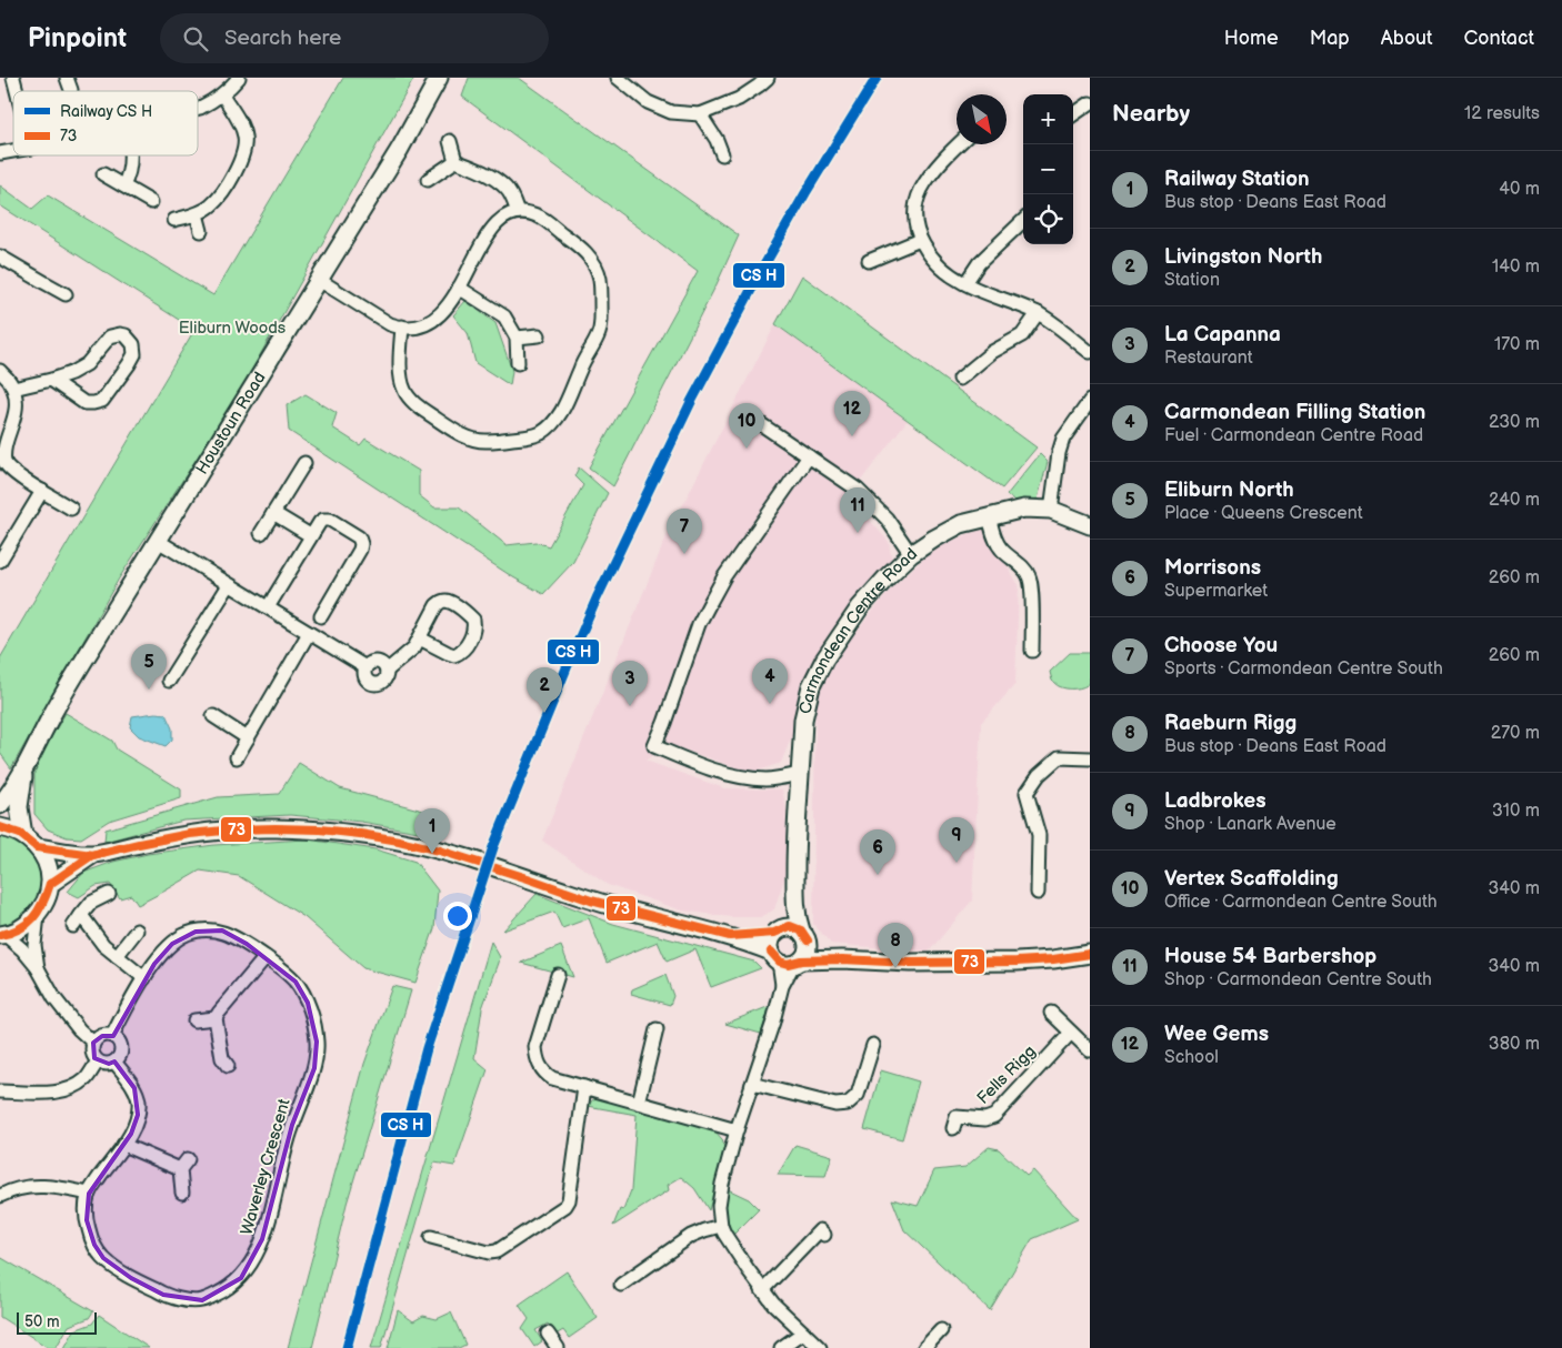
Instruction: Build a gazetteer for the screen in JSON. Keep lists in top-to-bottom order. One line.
{"streets":{"street":["Houstoun Road","Carmondean Centre Road","Fells Rigg","Waverley Crescent"]},"parks":["Eliburn Woods"],"lines":["transit line 73"],"legend":["Railway CS H","73"],"scale_bar":"50 m","north":"bottom right","page":{"header":"Pinpoint","search":"Search here","nav":["Home","Map","About","Contact"],"heading":["Nearby","12 results"],"map_buttons":["+","−"],"list":[{"mark":"1","name":"Railway Station","note":"Bus stop · Deans East Road","value":"40 m"},{"mark":"2","name":"Livingston North","note":"Station","value":"140 m"},{"mark":"3","name":"La Capanna","note":"Restaurant","value":"170 m"},{"mark":"4","name":"Carmondean Filling Station","note":"Fuel · Carmondean Centre Road","value":"230 m"},{"mark":"5","name":"Eliburn North","note":"Place · Queens Crescent","value":"240 m"},{"mark":"6","name":"Morrisons","note":"Supermarket","value":"260 m"},{"mark":"7","name":"Choose You","note":"Sports · Carmondean Centre South","value":"260 m"},{"mark":"8","name":"Raeburn Rigg","note":"Bus stop · Deans East Road","value":"270 m"},{"mark":"9","name":"Ladbrokes","note":"Shop · Lanark Avenue","value":"310 m"},{"mark":"10","name":"Vertex Scaffolding","note":"Office · Carmondean Centre South","value":"340 m"},{"mark":"11","name":"House 54 Barbershop","note":"Shop · Carmondean Centre South","value":"340 m"},{"mark":"12","name":"Wee Gems","note":"School","value":"380 m"}],"pins":["12","10","11","7","5","4","3","2","1","9","6","8"],"scale":"50 m"}}
